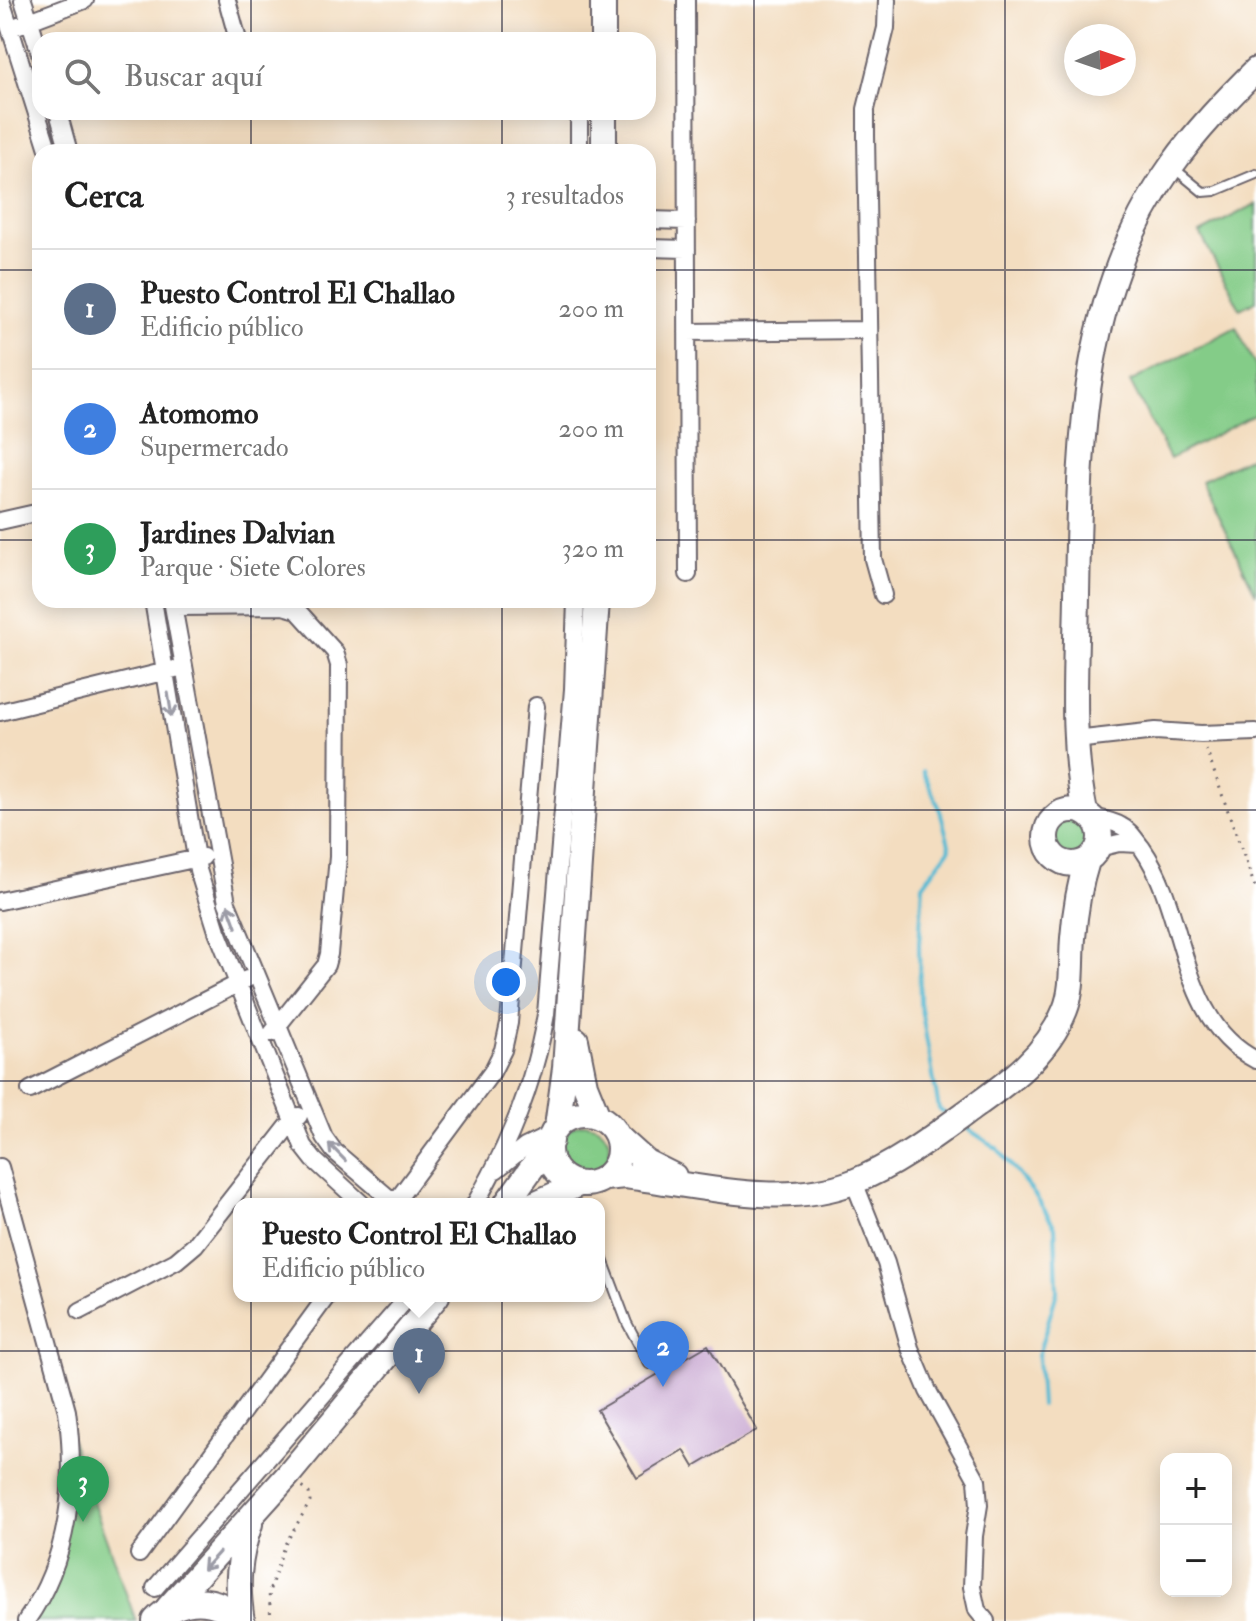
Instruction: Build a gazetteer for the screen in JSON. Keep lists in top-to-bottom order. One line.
{"north":"right","page":{"search":"Buscar aquí","heading":["Cerca","3 resultados"],"list":[{"mark":"1","name":"Puesto Control El Challao","note":"Edificio público","value":"200 m"},{"mark":"2","name":"Atomomo","note":"Supermercado","value":"200 m"},{"mark":"3","name":"Jardines Dalvian","note":"Parque · Siete Colores","value":"320 m"}],"popup":["Puesto Control El Challao","Edificio público"],"pins":["2","1","3"],"map_buttons":["+","−"]}}
